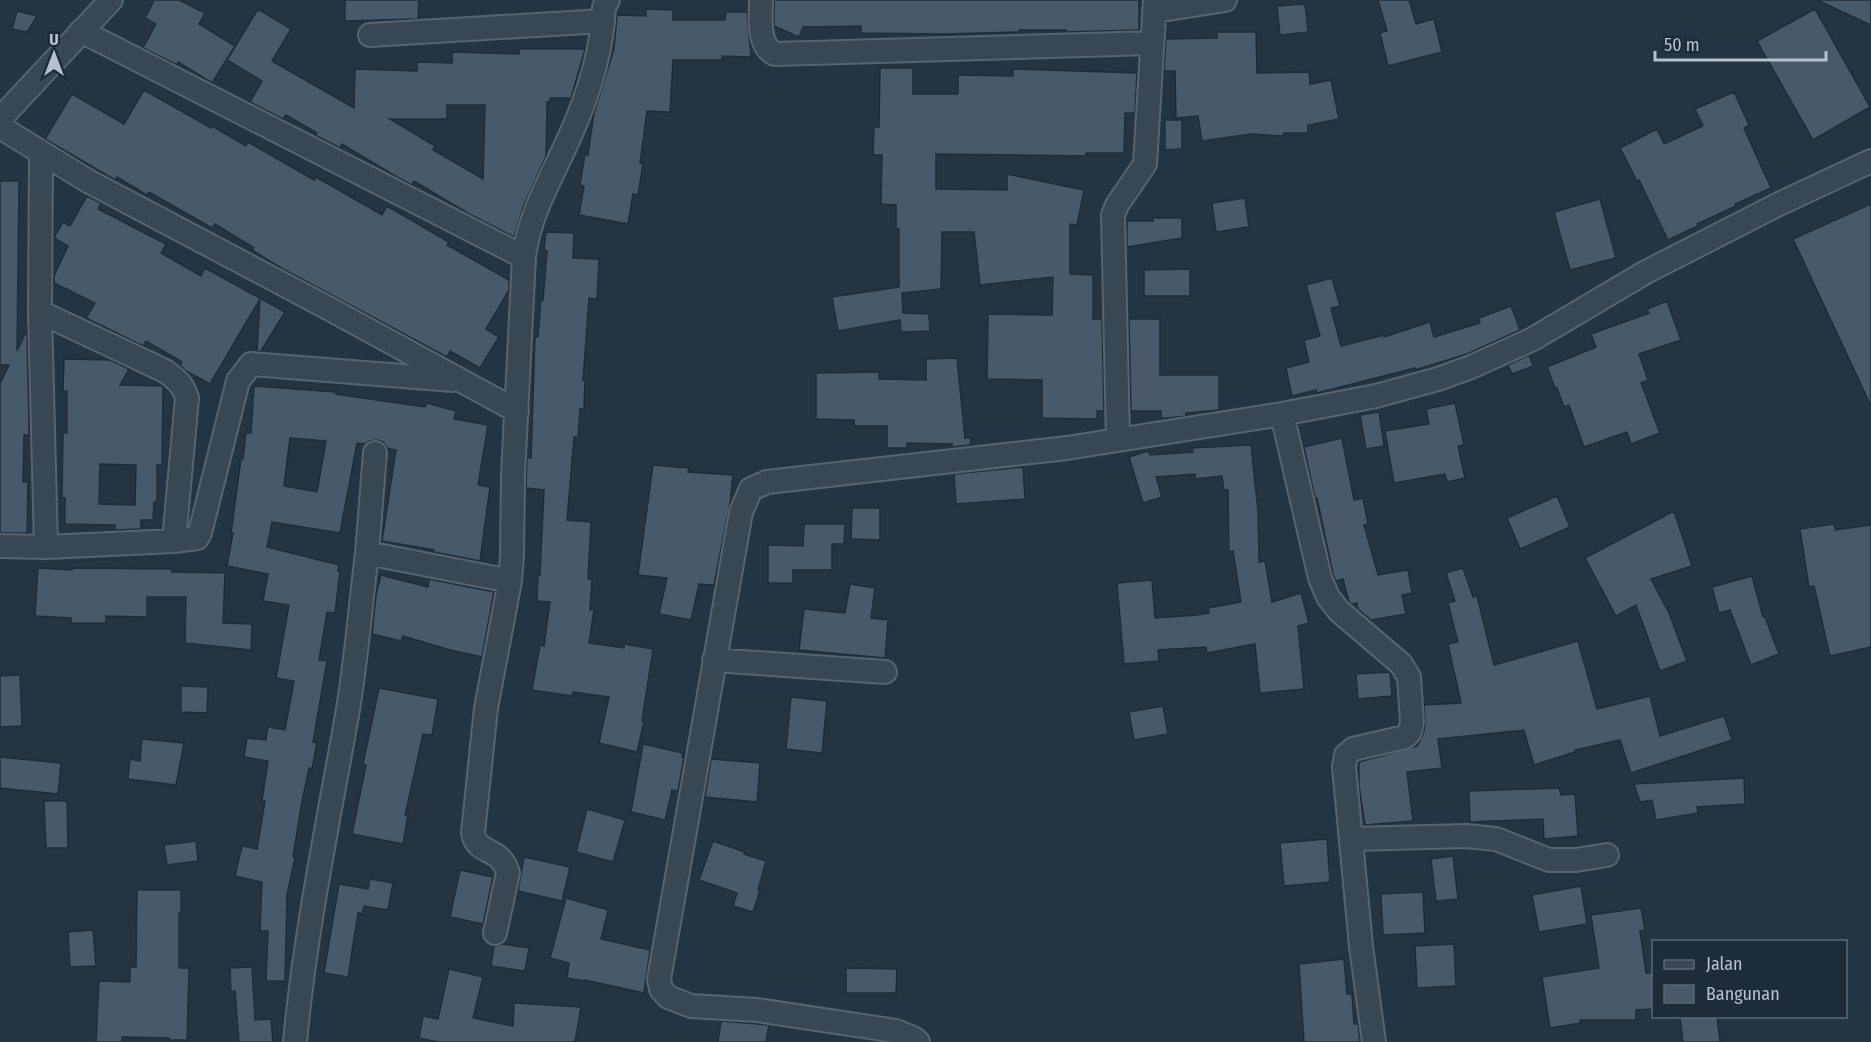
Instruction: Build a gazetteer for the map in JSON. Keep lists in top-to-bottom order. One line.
{"legend":["Jalan","Bangunan"],"scale_bar":"50 m","north":"top"}
